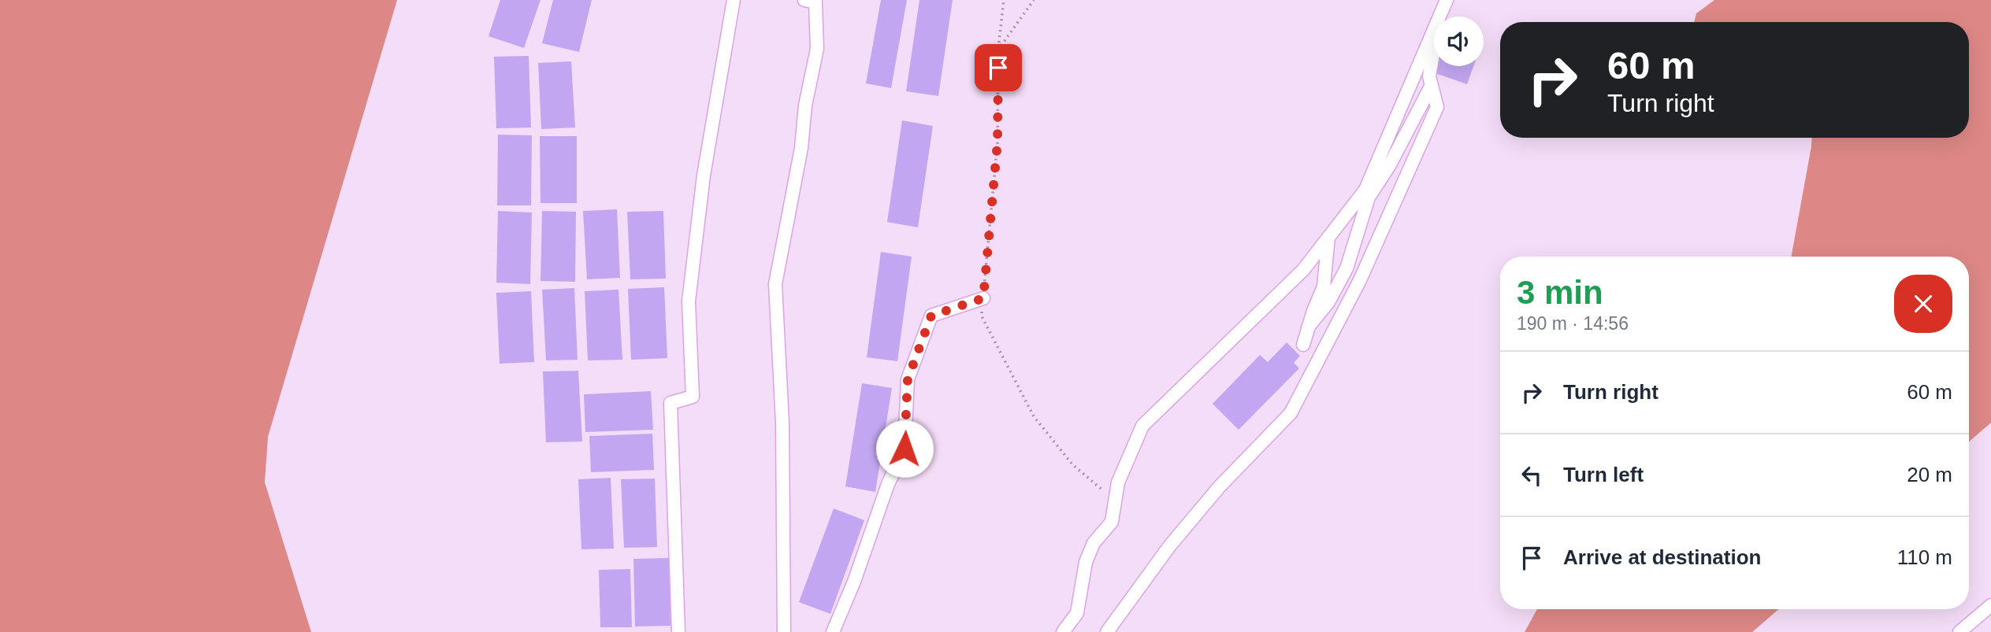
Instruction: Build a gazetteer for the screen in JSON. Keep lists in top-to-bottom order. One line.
{"page":{"turn":["60 m","Turn right"],"heading":["3 min","190 m · 14:56"],"list":[{"name":"Turn right","value":"60 m"},{"name":"Turn left","value":"20 m"},{"name":"Arrive at destination","value":"110 m"}]}}
